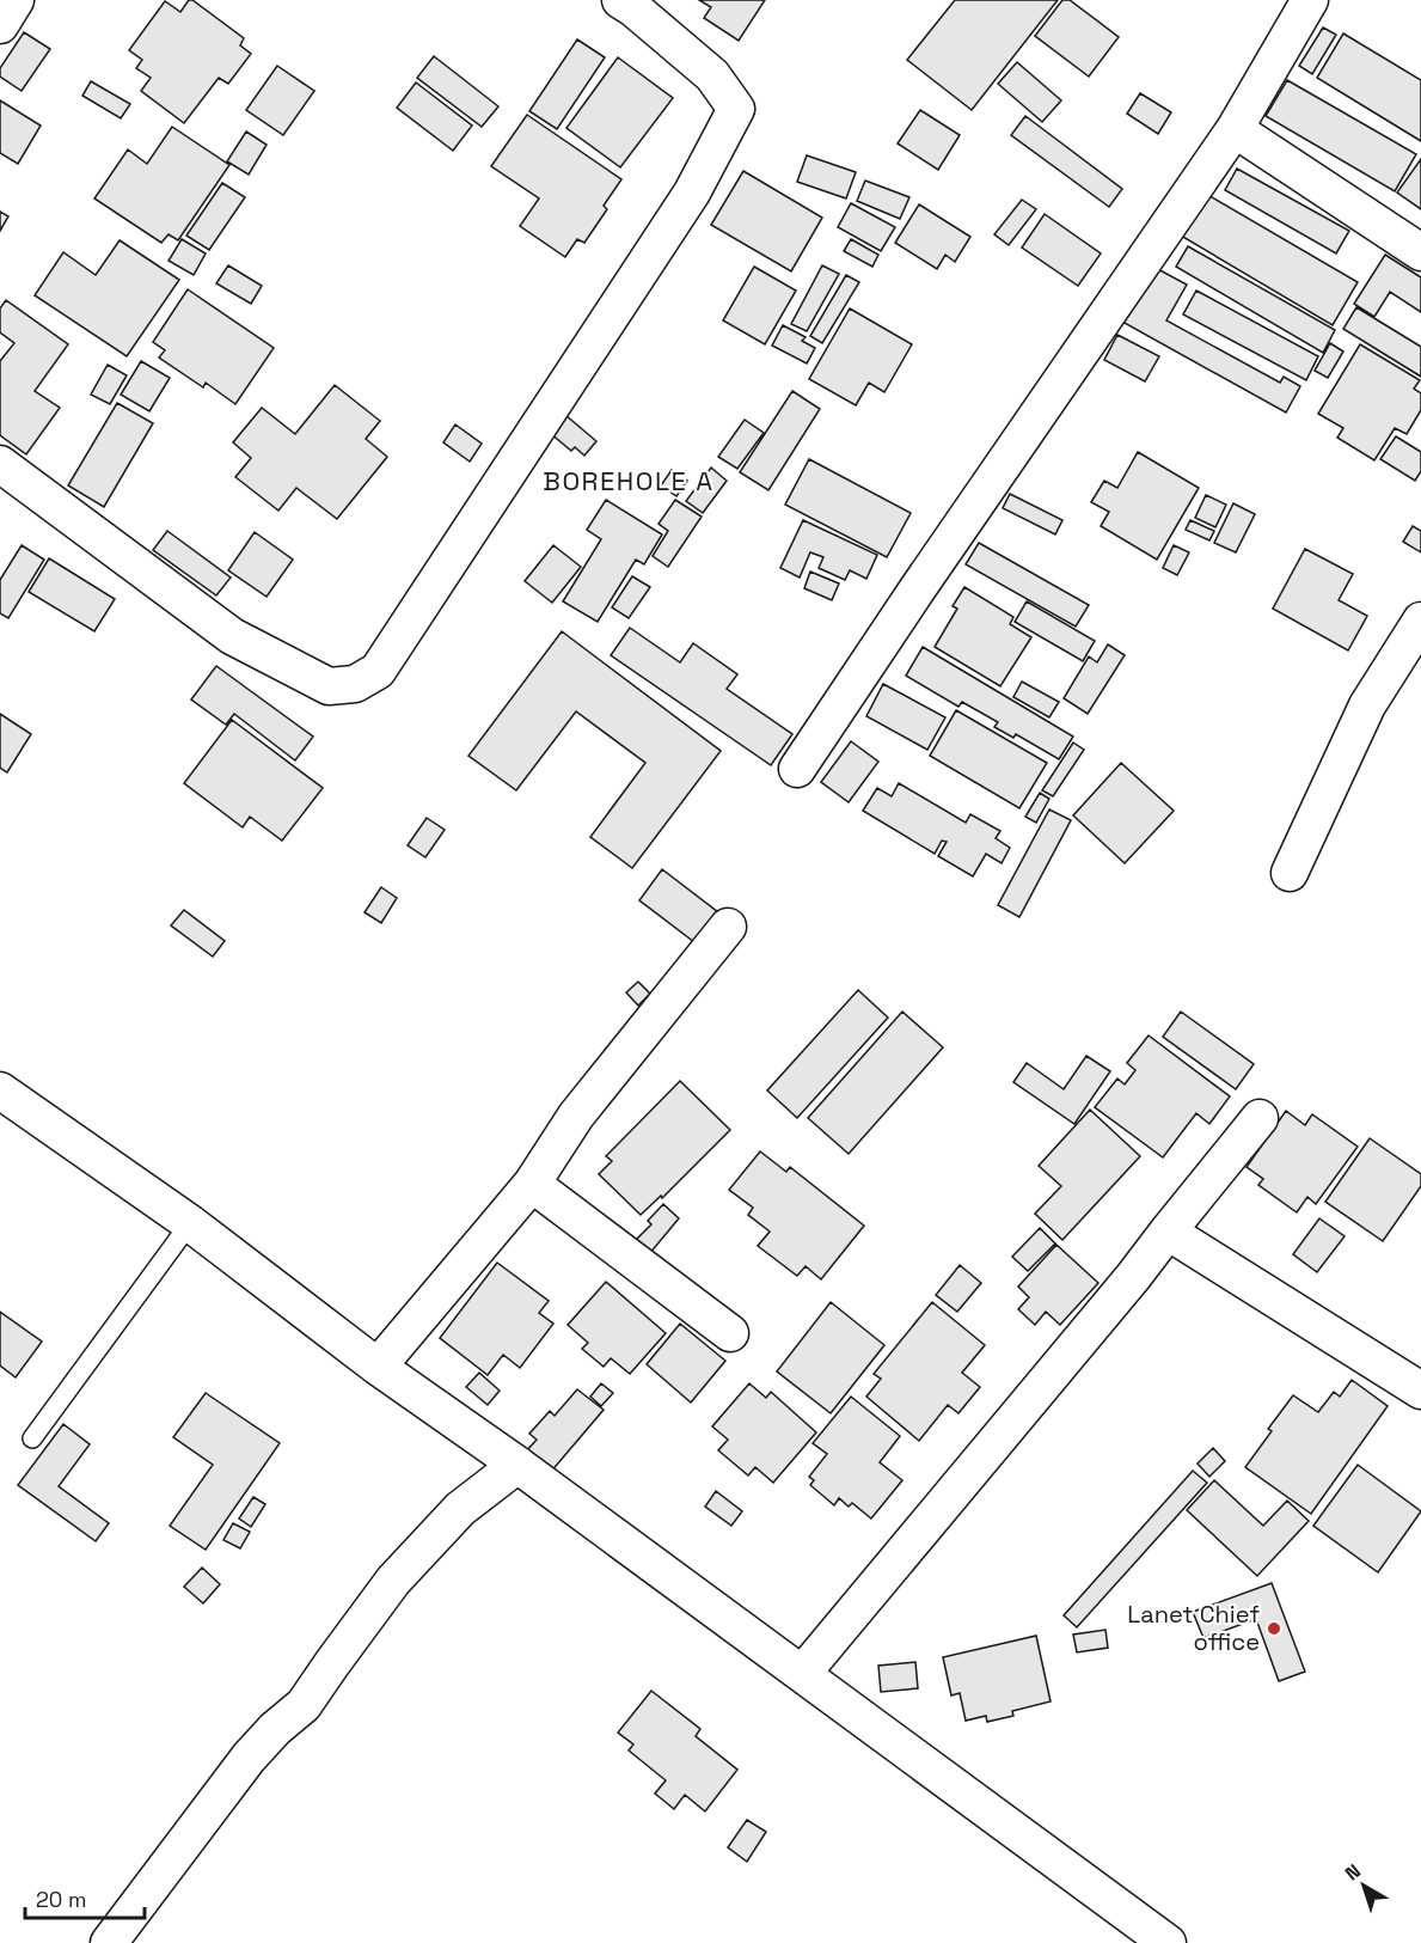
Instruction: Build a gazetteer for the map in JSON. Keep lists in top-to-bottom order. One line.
{"districts":["BOREHOLE A"],"places":["Lanet Chief office"],"scale_bar":"20 m","north":"top left"}
